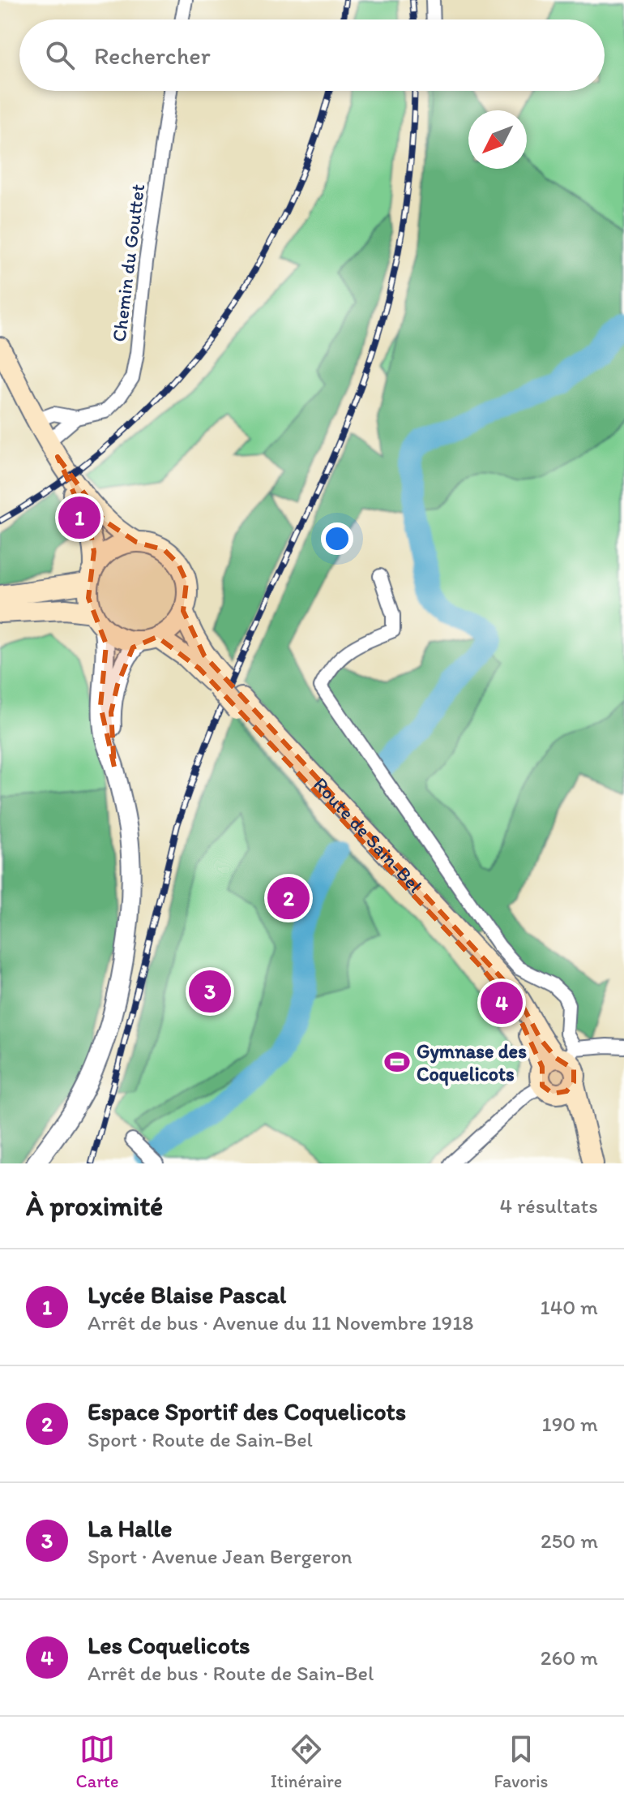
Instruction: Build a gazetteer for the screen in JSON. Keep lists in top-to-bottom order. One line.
{"streets":{"main road":["Route de Sain-Bel"],"street":["Chemin du Gouttet"]},"places":{"sports":["Gymnase des Coquelicots"]},"north":"bottom left","page":{"search":"Rechercher","pins":["1","2","3","4"],"heading":["À proximité","4 résultats"],"list":[{"mark":"1","name":"Lycée Blaise Pascal","note":"Arrêt de bus · Avenue du 11 Novembre 1918","value":"140 m"},{"mark":"2","name":"Espace Sportif des Coquelicots","note":"Sport · Route de Sain-Bel","value":"190 m"},{"mark":"3","name":"La Halle","note":"Sport · Avenue Jean Bergeron","value":"250 m"},{"mark":"4","name":"Les Coquelicots","note":"Arrêt de bus · Route de Sain-Bel","value":"260 m"}],"nav":["Carte","Itinéraire","Favoris"]}}
